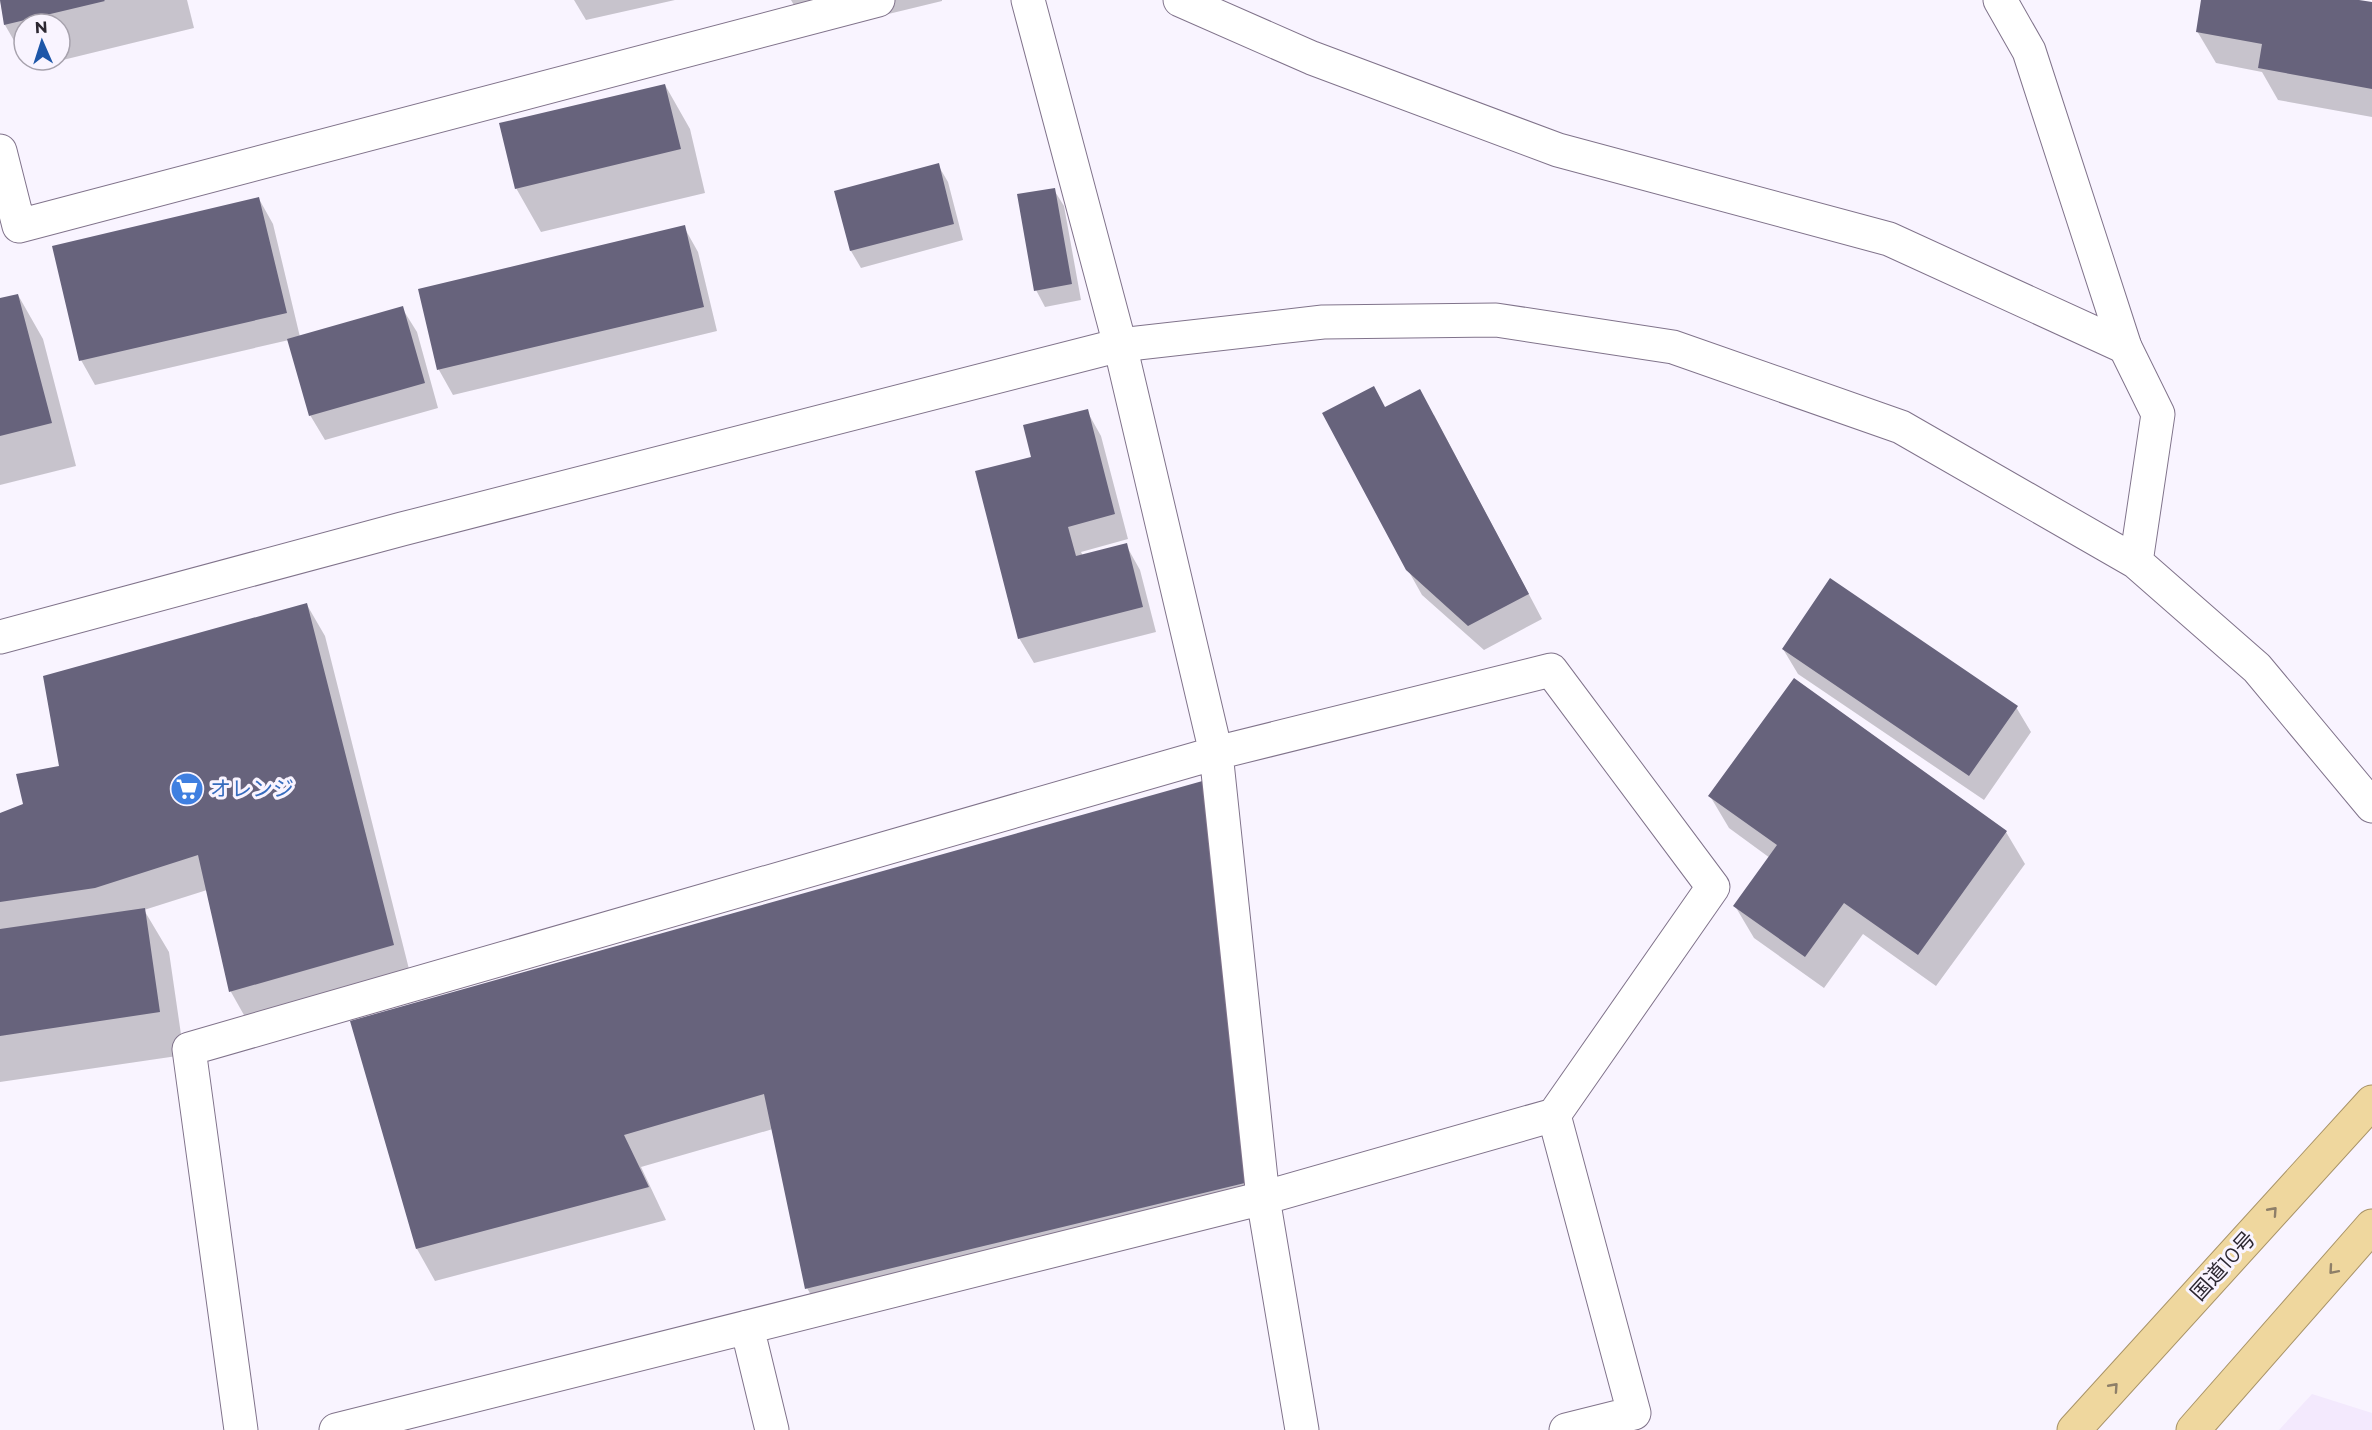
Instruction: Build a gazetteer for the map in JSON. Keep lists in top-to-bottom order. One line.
{"streets":{"highway":["国道10号"]},"places":{"supermarket":["オレンジ"]},"north":"top"}
